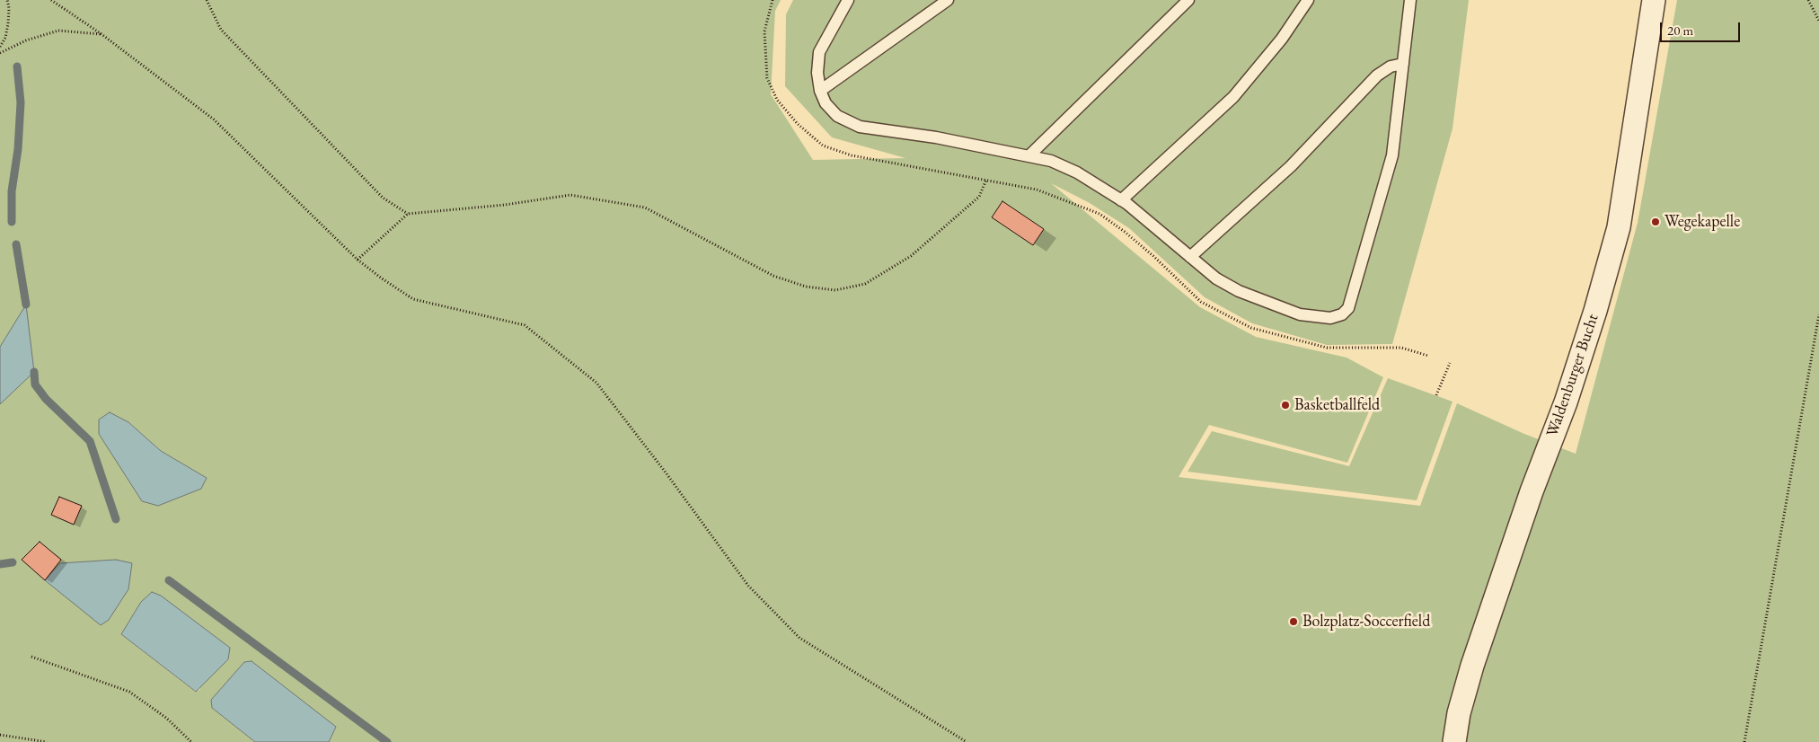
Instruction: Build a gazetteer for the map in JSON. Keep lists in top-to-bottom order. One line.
{"streets":{"street":["Waldenburger Bucht"]},"places":["Wegekapelle","Basketballfeld","Bolzplatz-Soccerfield"],"scale_bar":"20 m"}
